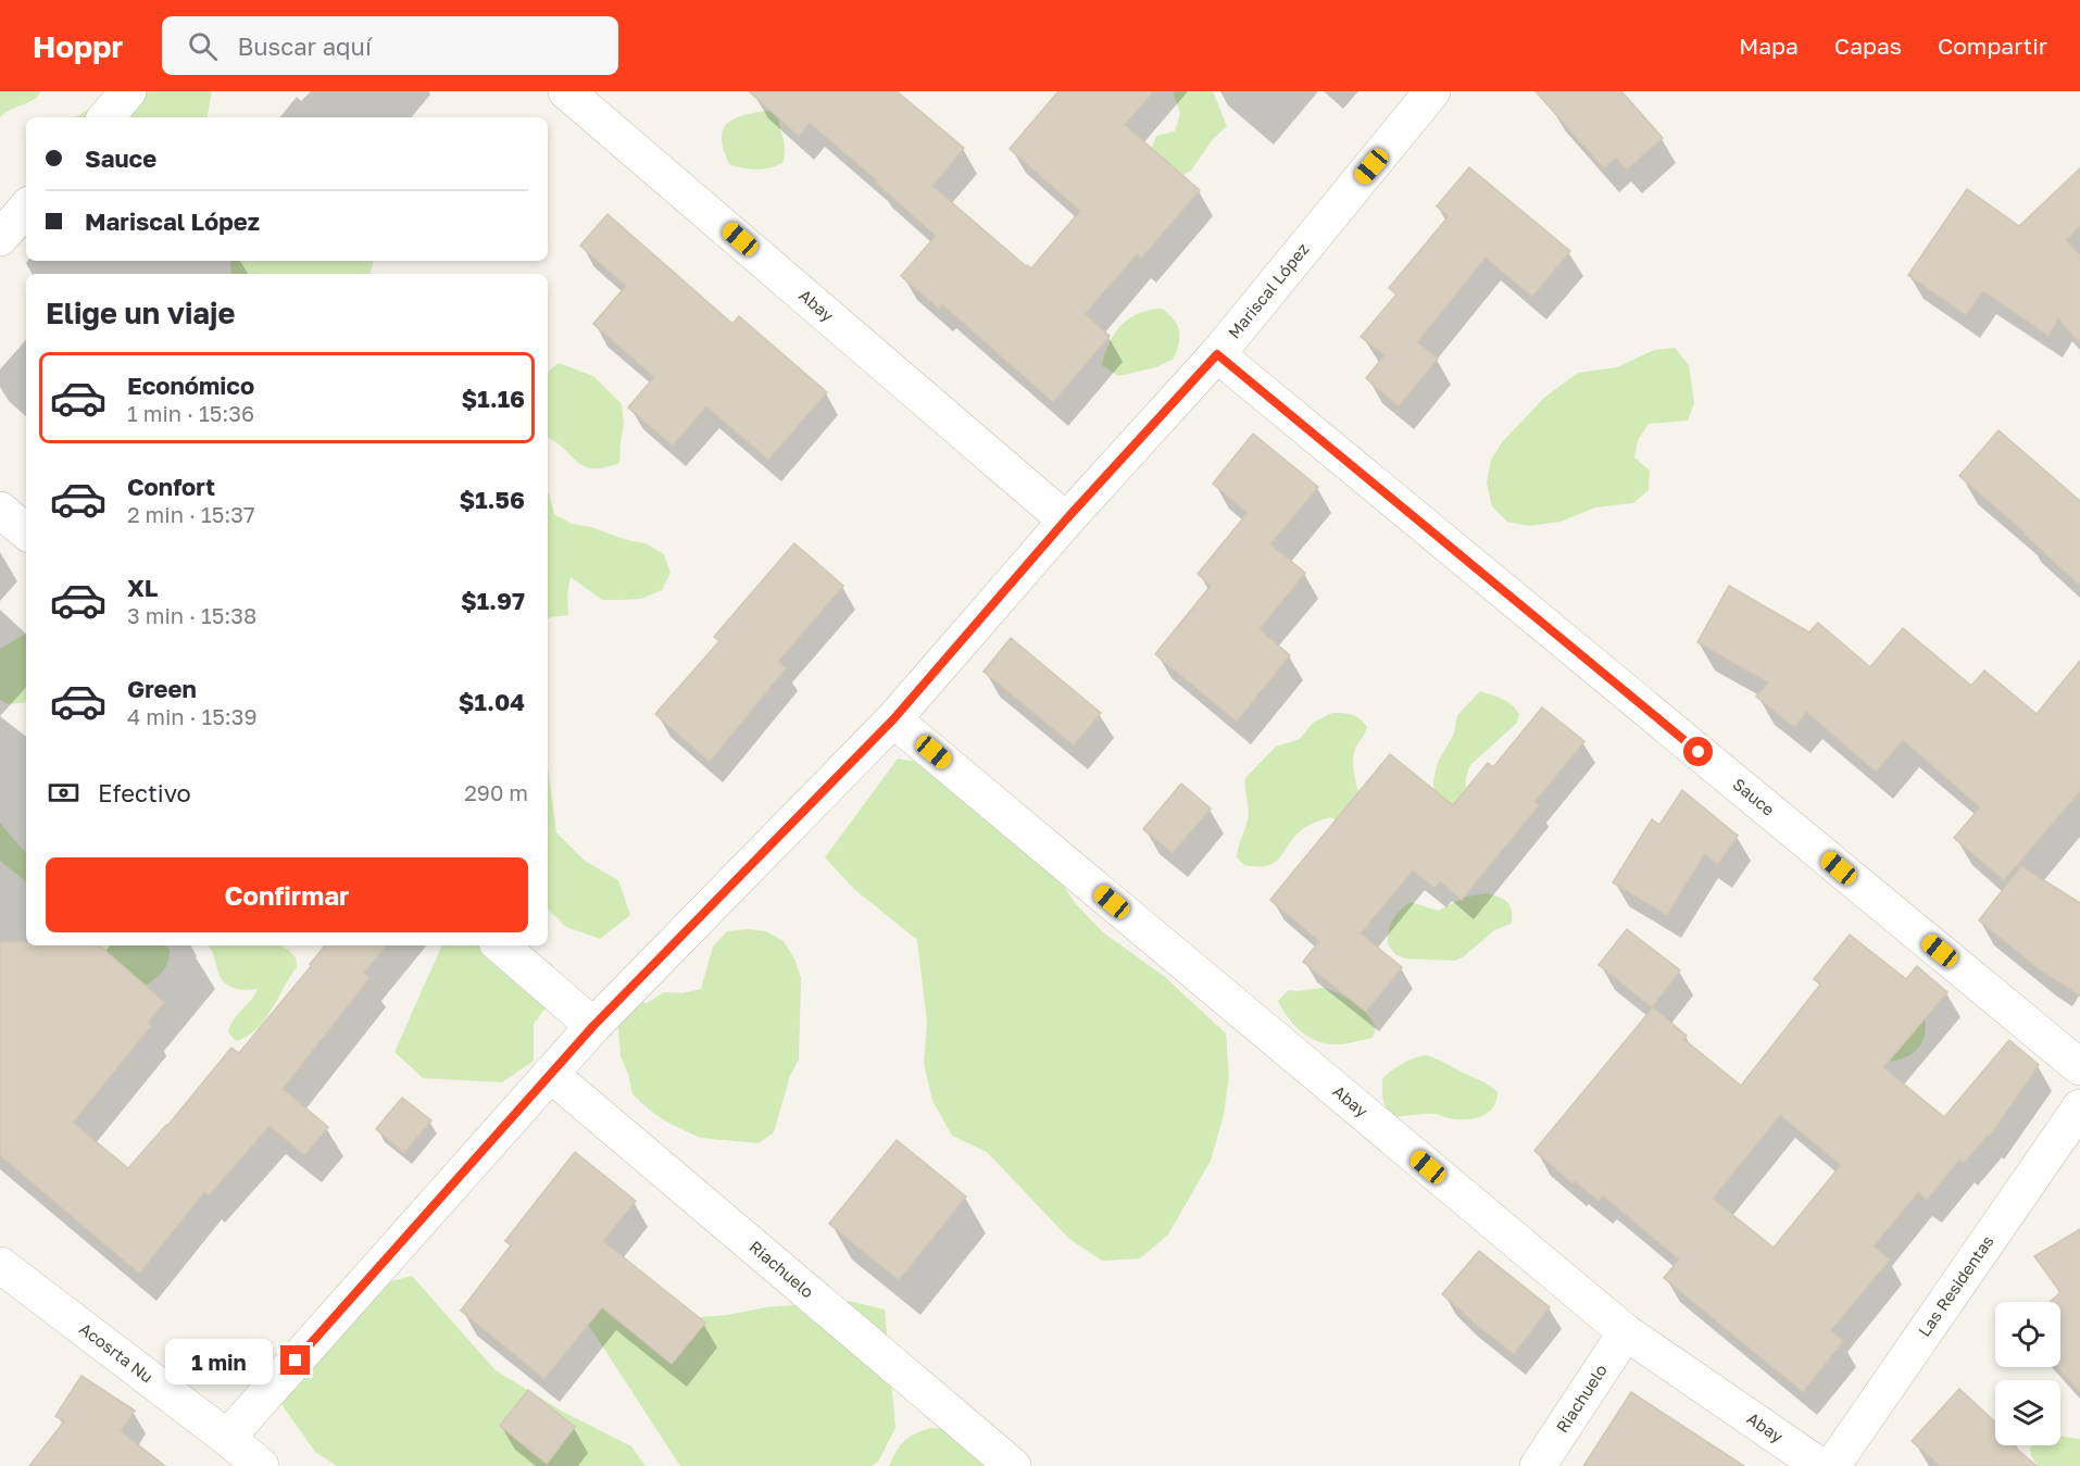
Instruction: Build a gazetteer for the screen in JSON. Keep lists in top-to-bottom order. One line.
{"streets":{"street":["Mariscal López","Abay","Sauce","Riachuelo","Las Residentas","Acosrta Nu"]},"crossings":[["Mariscal López","Abay"],["Mariscal López","Sauce"],["Mariscal López","Riachuelo"],["Mariscal López","Acosrta Nu"],["Abay","Riachuelo"]],"page":{"header":"Hoppr","search":"Buscar aquí","nav":["Mapa","Capas","Compartir"],"banner":["Sauce","Mariscal López"],"heading":"Elige un viaje","list":[{"name":"Económico","note":"1 min · 15:36","value":"$1.16"},{"name":"Confort","note":"2 min · 15:37","value":"$1.56"},{"name":"XL","note":"3 min · 15:38","value":"$1.97"},{"name":"Green","note":"4 min · 15:39","value":"$1.04"}],"pay":["Efectivo","290 m"],"buttons":"Confirmar","bubble":"1 min"}}
